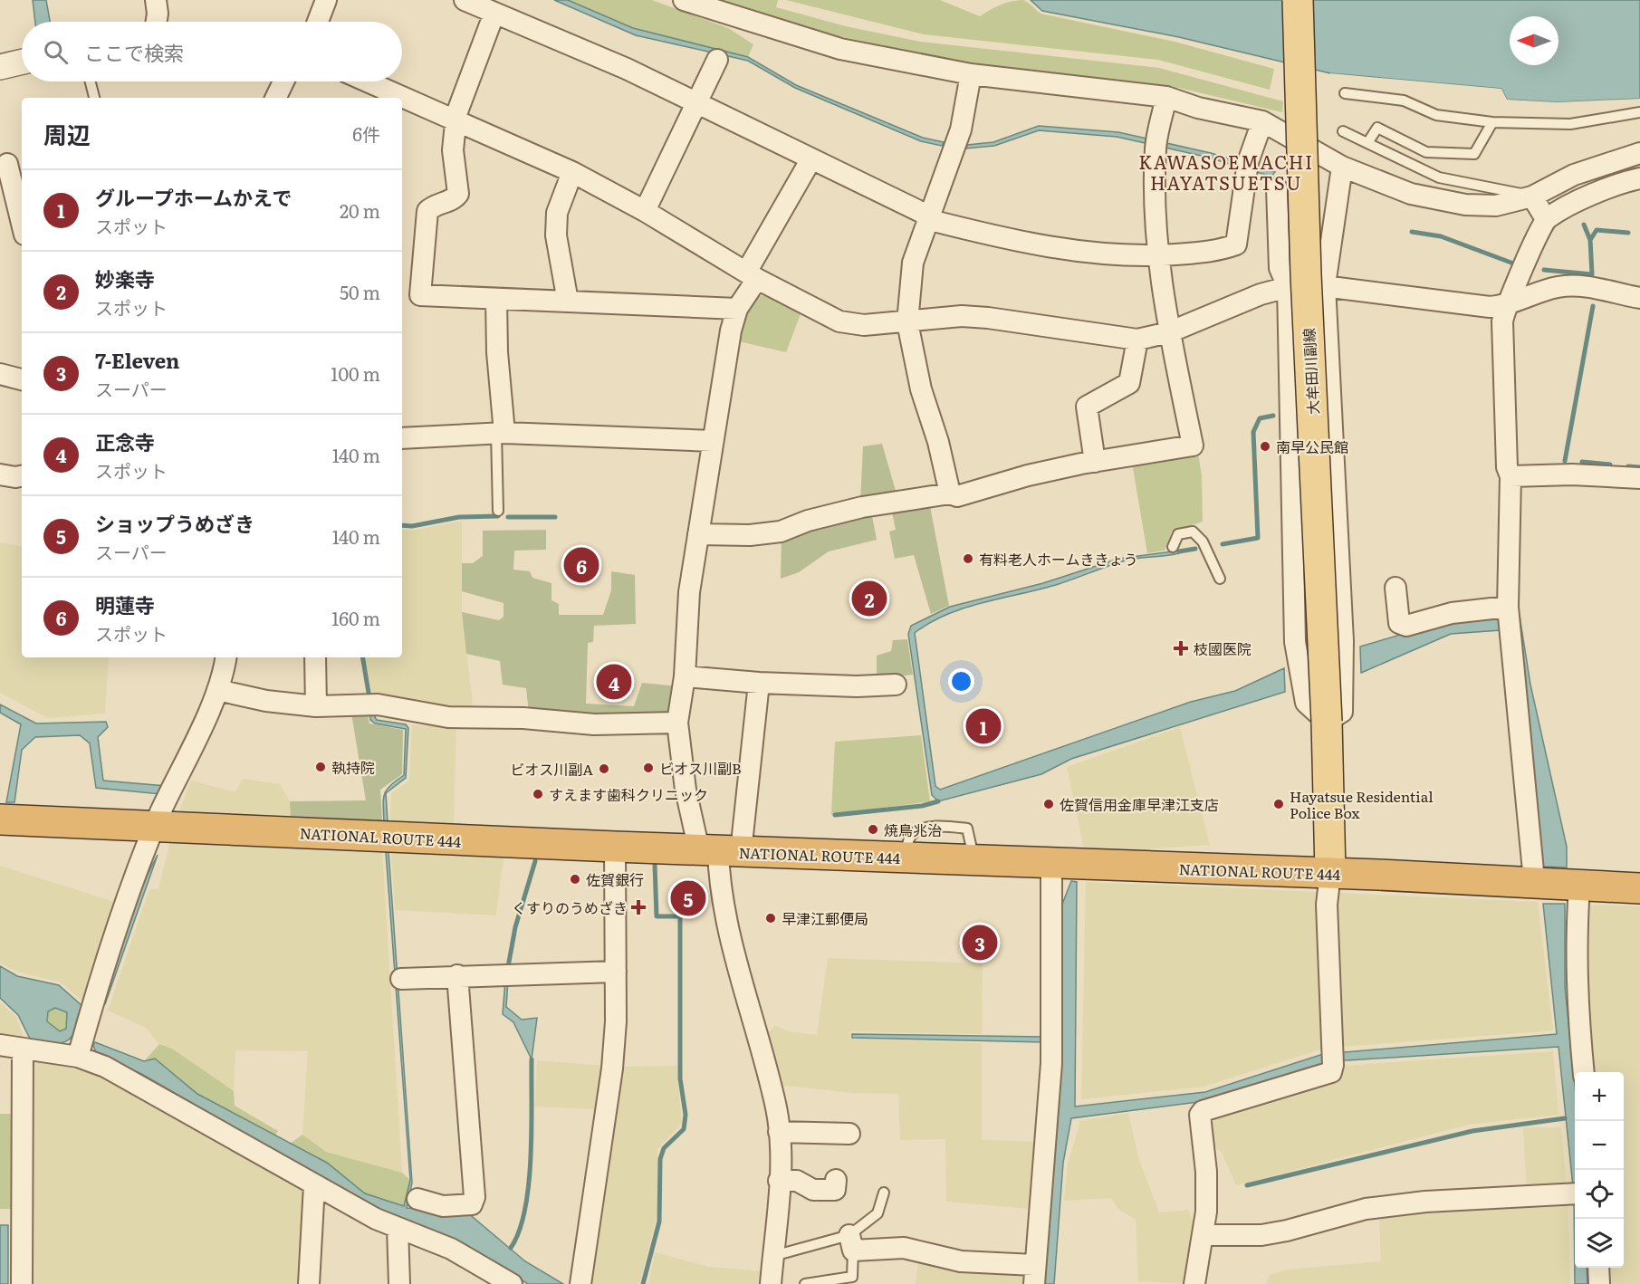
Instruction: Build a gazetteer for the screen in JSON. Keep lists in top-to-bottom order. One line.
{"streets":{"highway":["NATIONAL ROUTE 444"],"main road":["大牟田川副線"]},"crossings":[["大牟田川副線","NATIONAL ROUTE 444"]],"districts":["KAWASOEMACHI HAYATSUETSU"],"places":{"other":["南早公民館","有料老人ホームききょう","執持院","ビオス川副B","ビオス川副A","すえます歯科クリニック","佐賀信用金庫早津江支店","Hayatsue Residential Police Box","焼鳥兆治","佐賀銀行","早津江郵便局"],"health":["枝國医院","くすりのうめざき"]},"north":"left","page":{"search":"ここで検索","heading":["周辺","6件"],"list":[{"mark":"1","name":"グループホームかえで","note":"スポット","value":"20 m"},{"mark":"2","name":"妙楽寺","note":"スポット","value":"50 m"},{"mark":"3","name":"7-Eleven","note":"スーパー","value":"100 m"},{"mark":"4","name":"正念寺","note":"スポット","value":"140 m"},{"mark":"5","name":"ショップうめざき","note":"スーパー","value":"140 m"},{"mark":"6","name":"明蓮寺","note":"スポット","value":"160 m"}],"pins":["6","2","4","1","5","3"],"map_buttons":["+","−"]}}
